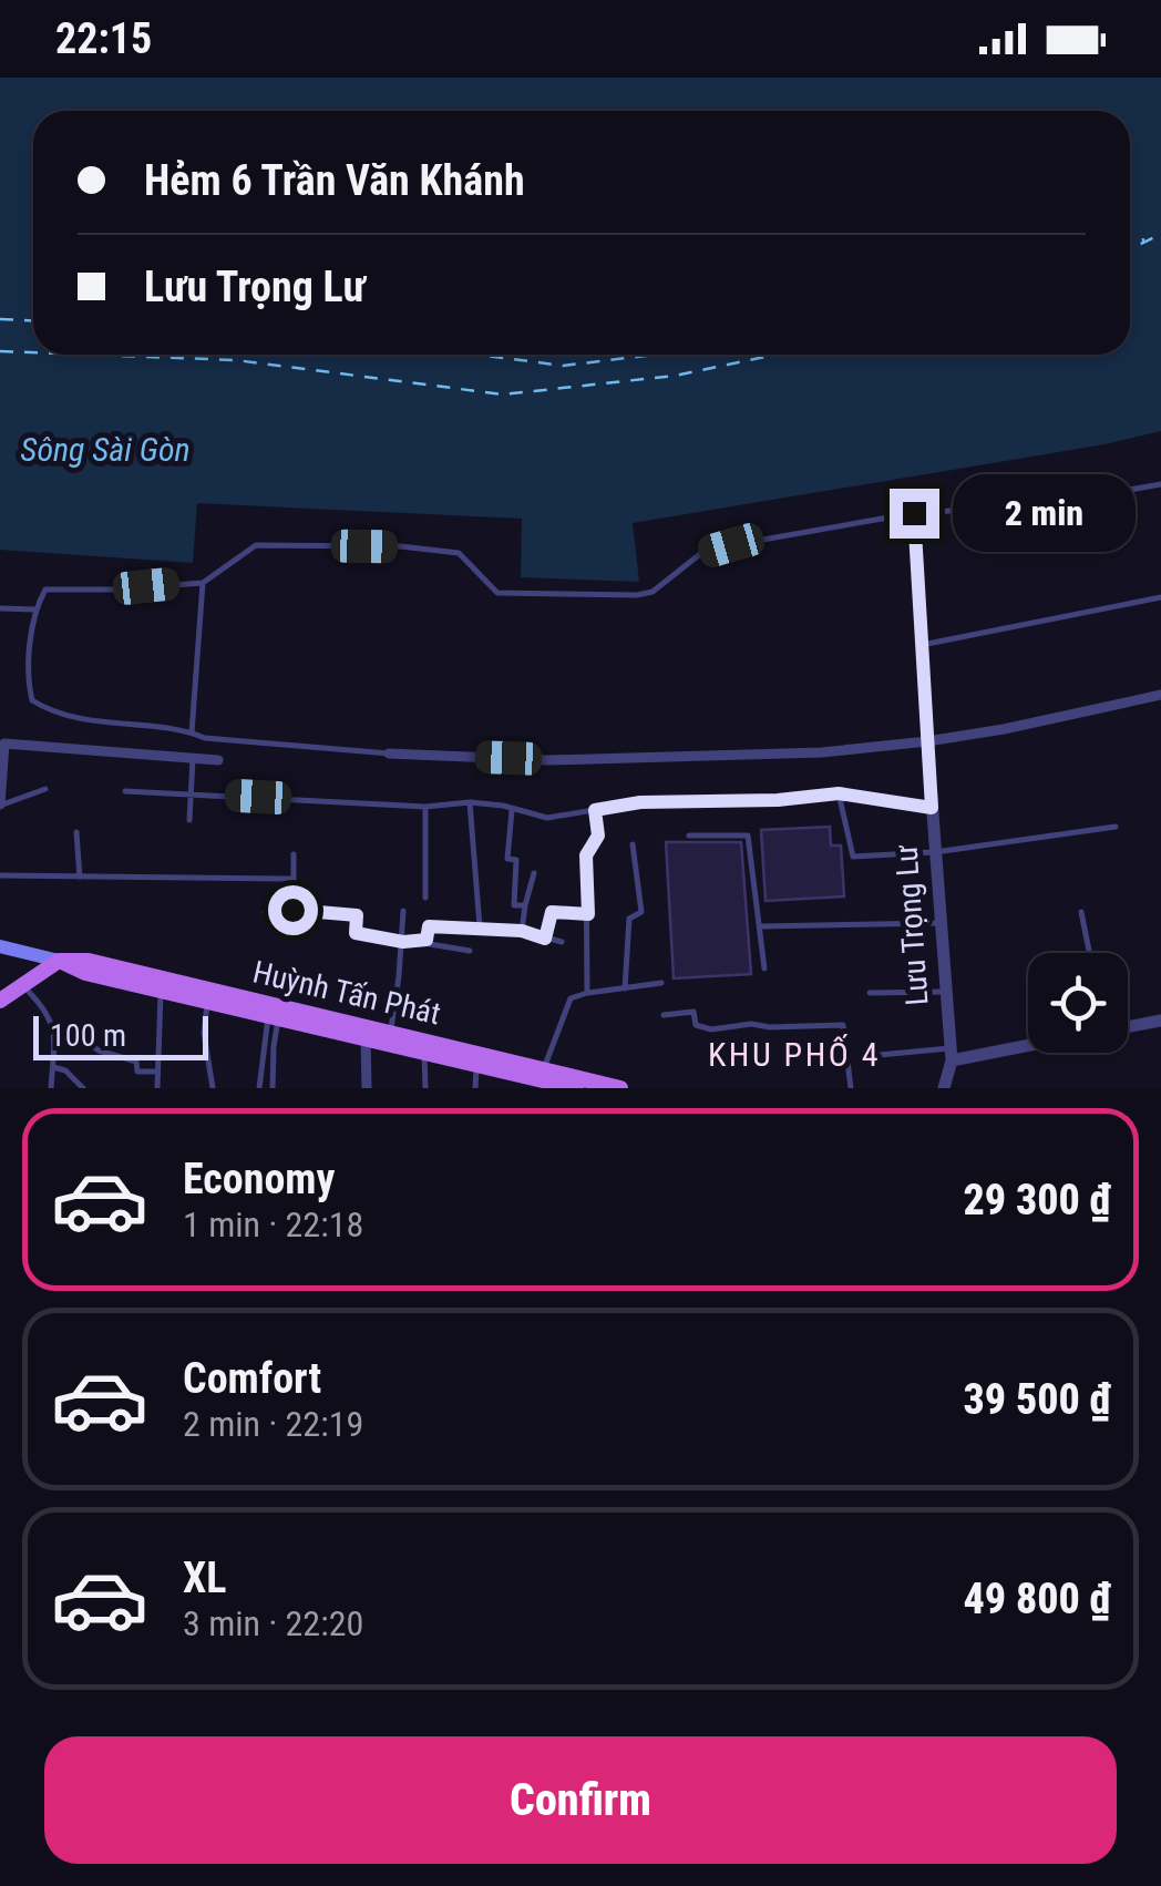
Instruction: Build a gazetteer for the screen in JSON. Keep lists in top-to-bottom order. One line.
{"streets":{"main road":["Huỳnh Tấn Phát"],"street":["Lưu Trọng Lư"]},"districts":["KHU PHỐ 4"],"water":["Sông Sài Gòn"],"scale_bar":"100 m","page":{"status":"22:15","banner":["Hẻm 6 Trần Văn Khánh","Lưu Trọng Lư"],"bubble":"2 min","scale":"100 m","list":[{"name":"Economy","note":"1 min · 22:18","value":"29 300 ₫"},{"name":"Comfort","note":"2 min · 22:19","value":"39 500 ₫"},{"name":"XL","note":"3 min · 22:20","value":"49 800 ₫"}],"buttons":"Confirm"}}
